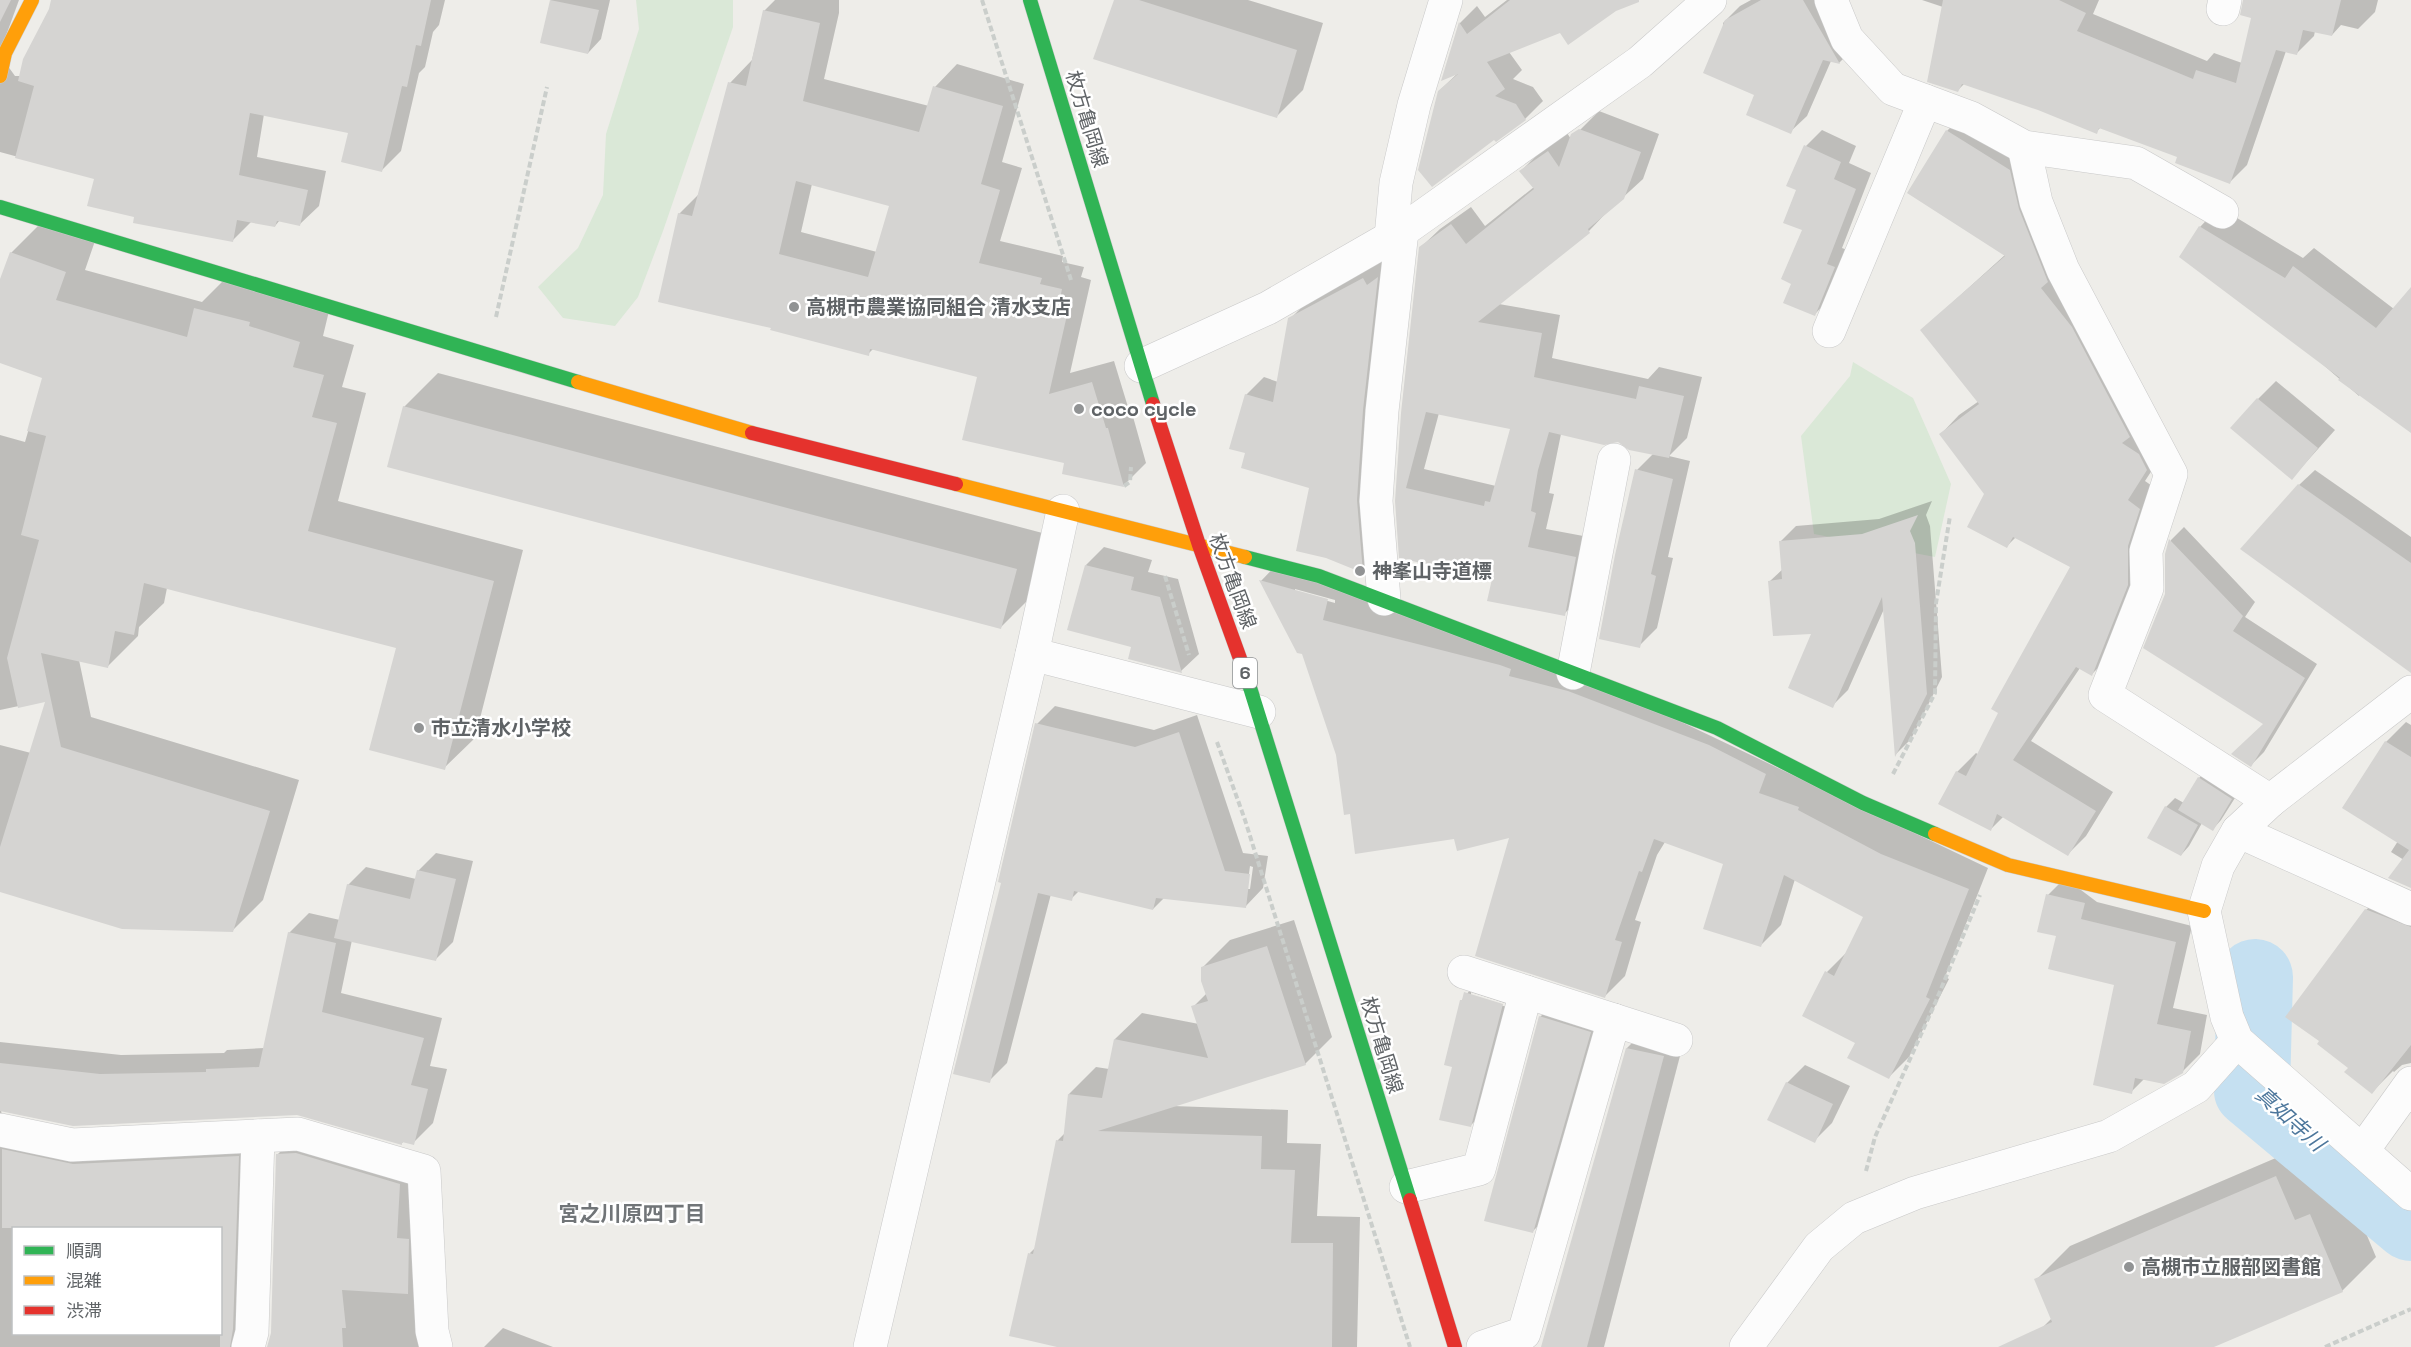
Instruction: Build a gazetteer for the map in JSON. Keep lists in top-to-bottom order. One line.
{"streets":{"street":["枚方亀岡線","6"]},"districts":["宮之川原四丁目"],"water":["真如寺川"],"places":["高槻市農業協同組合 清水支店","coco cycle","神峯山寺道標","市立清水小学校","高槻市立服部図書館"],"legend":["順調","混雑","渋滞"]}
